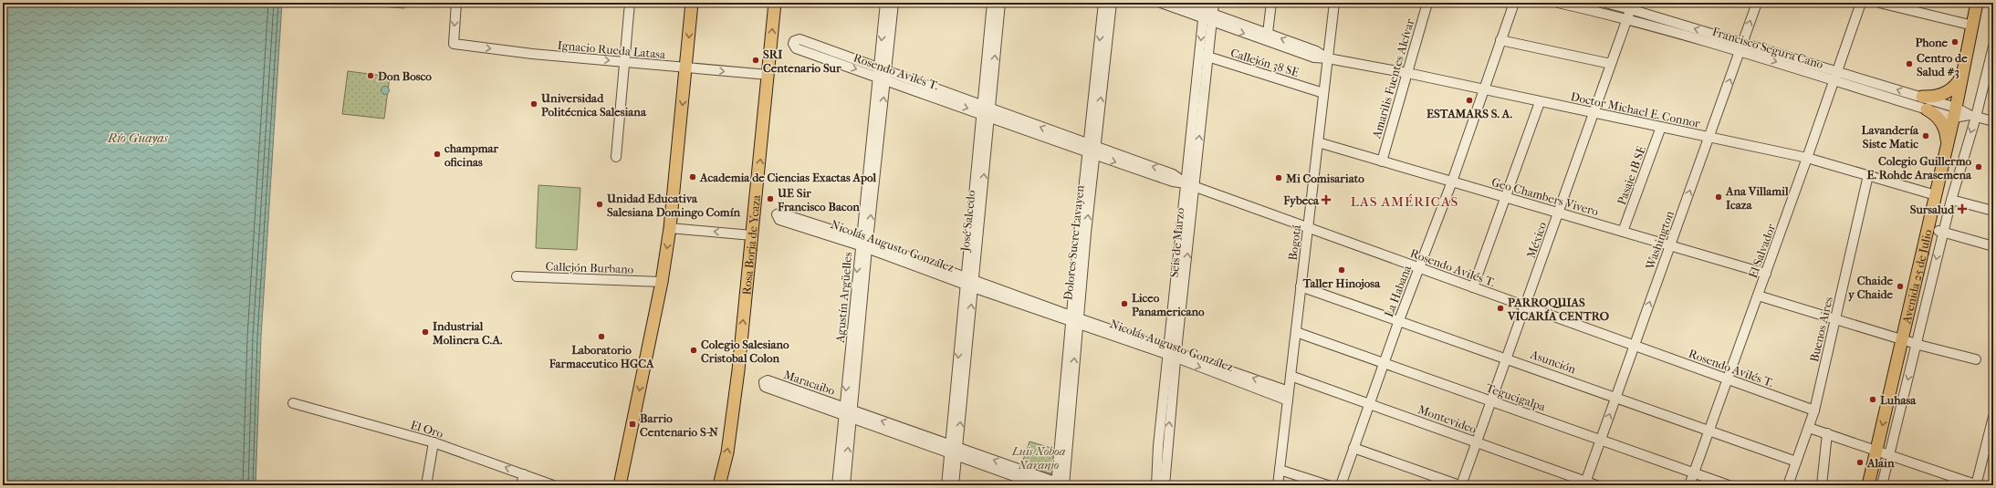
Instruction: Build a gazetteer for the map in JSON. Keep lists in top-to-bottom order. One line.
{"streets":{"main road":["Rosa Borja de Ycaza","Avenida 25 de Julio"],"street":["Francisco Segura Cano","Ignacio Rueda Latasa","Callejón 38 SE","Rosendo Avilés T.","Amarilis Fuentes Alcívar","Doctor Michael E. Connor","Pasaje 1B SE","Geo Chambers Vivero","José Salcedo","México","Washington","Dolores Sucre Lavayen","Seis de Marzo","Bogotá","Nicolás Augusto González","El Salvador","Callejón Burbano","La Habana","Agustín Argüelles","Buenos Aires","Asunción","Maracaibo","Tegucigalpa","Montevideo","El Oro"]},"crossings":[["Francisco Segura Cano","México"],["Francisco Segura Cano","Washington"],["Francisco Segura Cano","El Salvador"],["Francisco Segura Cano","Avenida 25 de Julio"],["Ignacio Rueda Latasa","Rosa Borja de Ycaza"],["Callejón 38 SE","Seis de Marzo"],["Callejón 38 SE","Bogotá"],["Rosendo Avilés T.","José Salcedo"],["Rosendo Avilés T.","México"],["Rosendo Avilés T.","Washington"],["Rosendo Avilés T.","Dolores Sucre Lavayen"],["Rosendo Avilés T.","Seis de Marzo"],["Rosendo Avilés T.","Bogotá"],["Rosendo Avilés T.","El Salvador"],["Rosendo Avilés T.","La Habana"],["Rosendo Avilés T.","Agustín Argüelles"],["Rosendo Avilés T.","Buenos Aires"],["Amarilis Fuentes Alcívar","Doctor Michael E. Connor"],["Amarilis Fuentes Alcívar","Geo Chambers Vivero"],["Doctor Michael E. Connor","Pasaje 1B SE"],["Doctor Michael E. Connor","México"],["Doctor Michael E. Connor","Washington"],["Doctor Michael E. Connor","Seis de Marzo"],["Doctor Michael E. Connor","Bogotá"],["Doctor Michael E. Connor","El Salvador"],["Doctor Michael E. Connor","Avenida 25 de Julio"],["Doctor Michael E. Connor","La Habana"],["Doctor Michael E. Connor","Buenos Aires"],["Pasaje 1B SE","Geo Chambers Vivero"],["Geo Chambers Vivero","México"],["Geo Chambers Vivero","Washington"],["Geo Chambers Vivero","Bogotá"],["Geo Chambers Vivero","El Salvador"],["Geo Chambers Vivero","La Habana"],["José Salcedo","Nicolás Augusto González"],["José Salcedo","Maracaibo"],["México","Asunción"],["México","Tegucigalpa"],["México","Montevideo"],["Washington","Asunción"],["Washington","Tegucigalpa"],["Washington","Montevideo"],["Dolores Sucre Lavayen","Nicolás Augusto González"],["Dolores Sucre Lavayen","Maracaibo"],["Seis de Marzo","Nicolás Augusto González"],["Bogotá","Nicolás Augusto González"],["Bogotá","Asunción"],["Bogotá","Tegucigalpa"],["Bogotá","Montevideo"],["Nicolás Augusto González","Agustín Argüelles"],["El Salvador","Asunción"],["El Salvador","Tegucigalpa"],["La Habana","Asunción"],["La Habana","Tegucigalpa"],["La Habana","Montevideo"],["Agustín Argüelles","Maracaibo"],["Buenos Aires","Asunción"]],"one_way":["Ignacio Rueda Latasa","Washington","El Oro"],"districts":["LAS AMÉRICAS"],"water":["Río Guayas"],"parks":["Luis Noboa Naranjo"],"places":{"other":["Phone","SRI Centenario Sur","Centro de Salud #3","Don Bosco","ESTAMARS S. A.","Universidad Politécnica Salesiana","Lavandería Siste Matic","champmar oficinas","Colegio Guillermo E. Rohde Arasemena","Academia de Ciencias Exactas Apol","Mi Comisariato","Ana Villamil Icaza","UE Sir Francisco Bacon","Unidad Educativa Salesiana Domingo Comín","Taller Hinojosa","Chaide y Chaide","Liceo Panamericano","PARROQUIAS VICARÍA CENTRO","Industrial Molinera C.A.","Laboratorio Farmaceutico HGCA","Colegio Salesiano Cristobal Colon","Luhasa","Alain"],"health":["Fybeca","Sursalud"],"transit":["Barrio Centenario S-N"]}}
